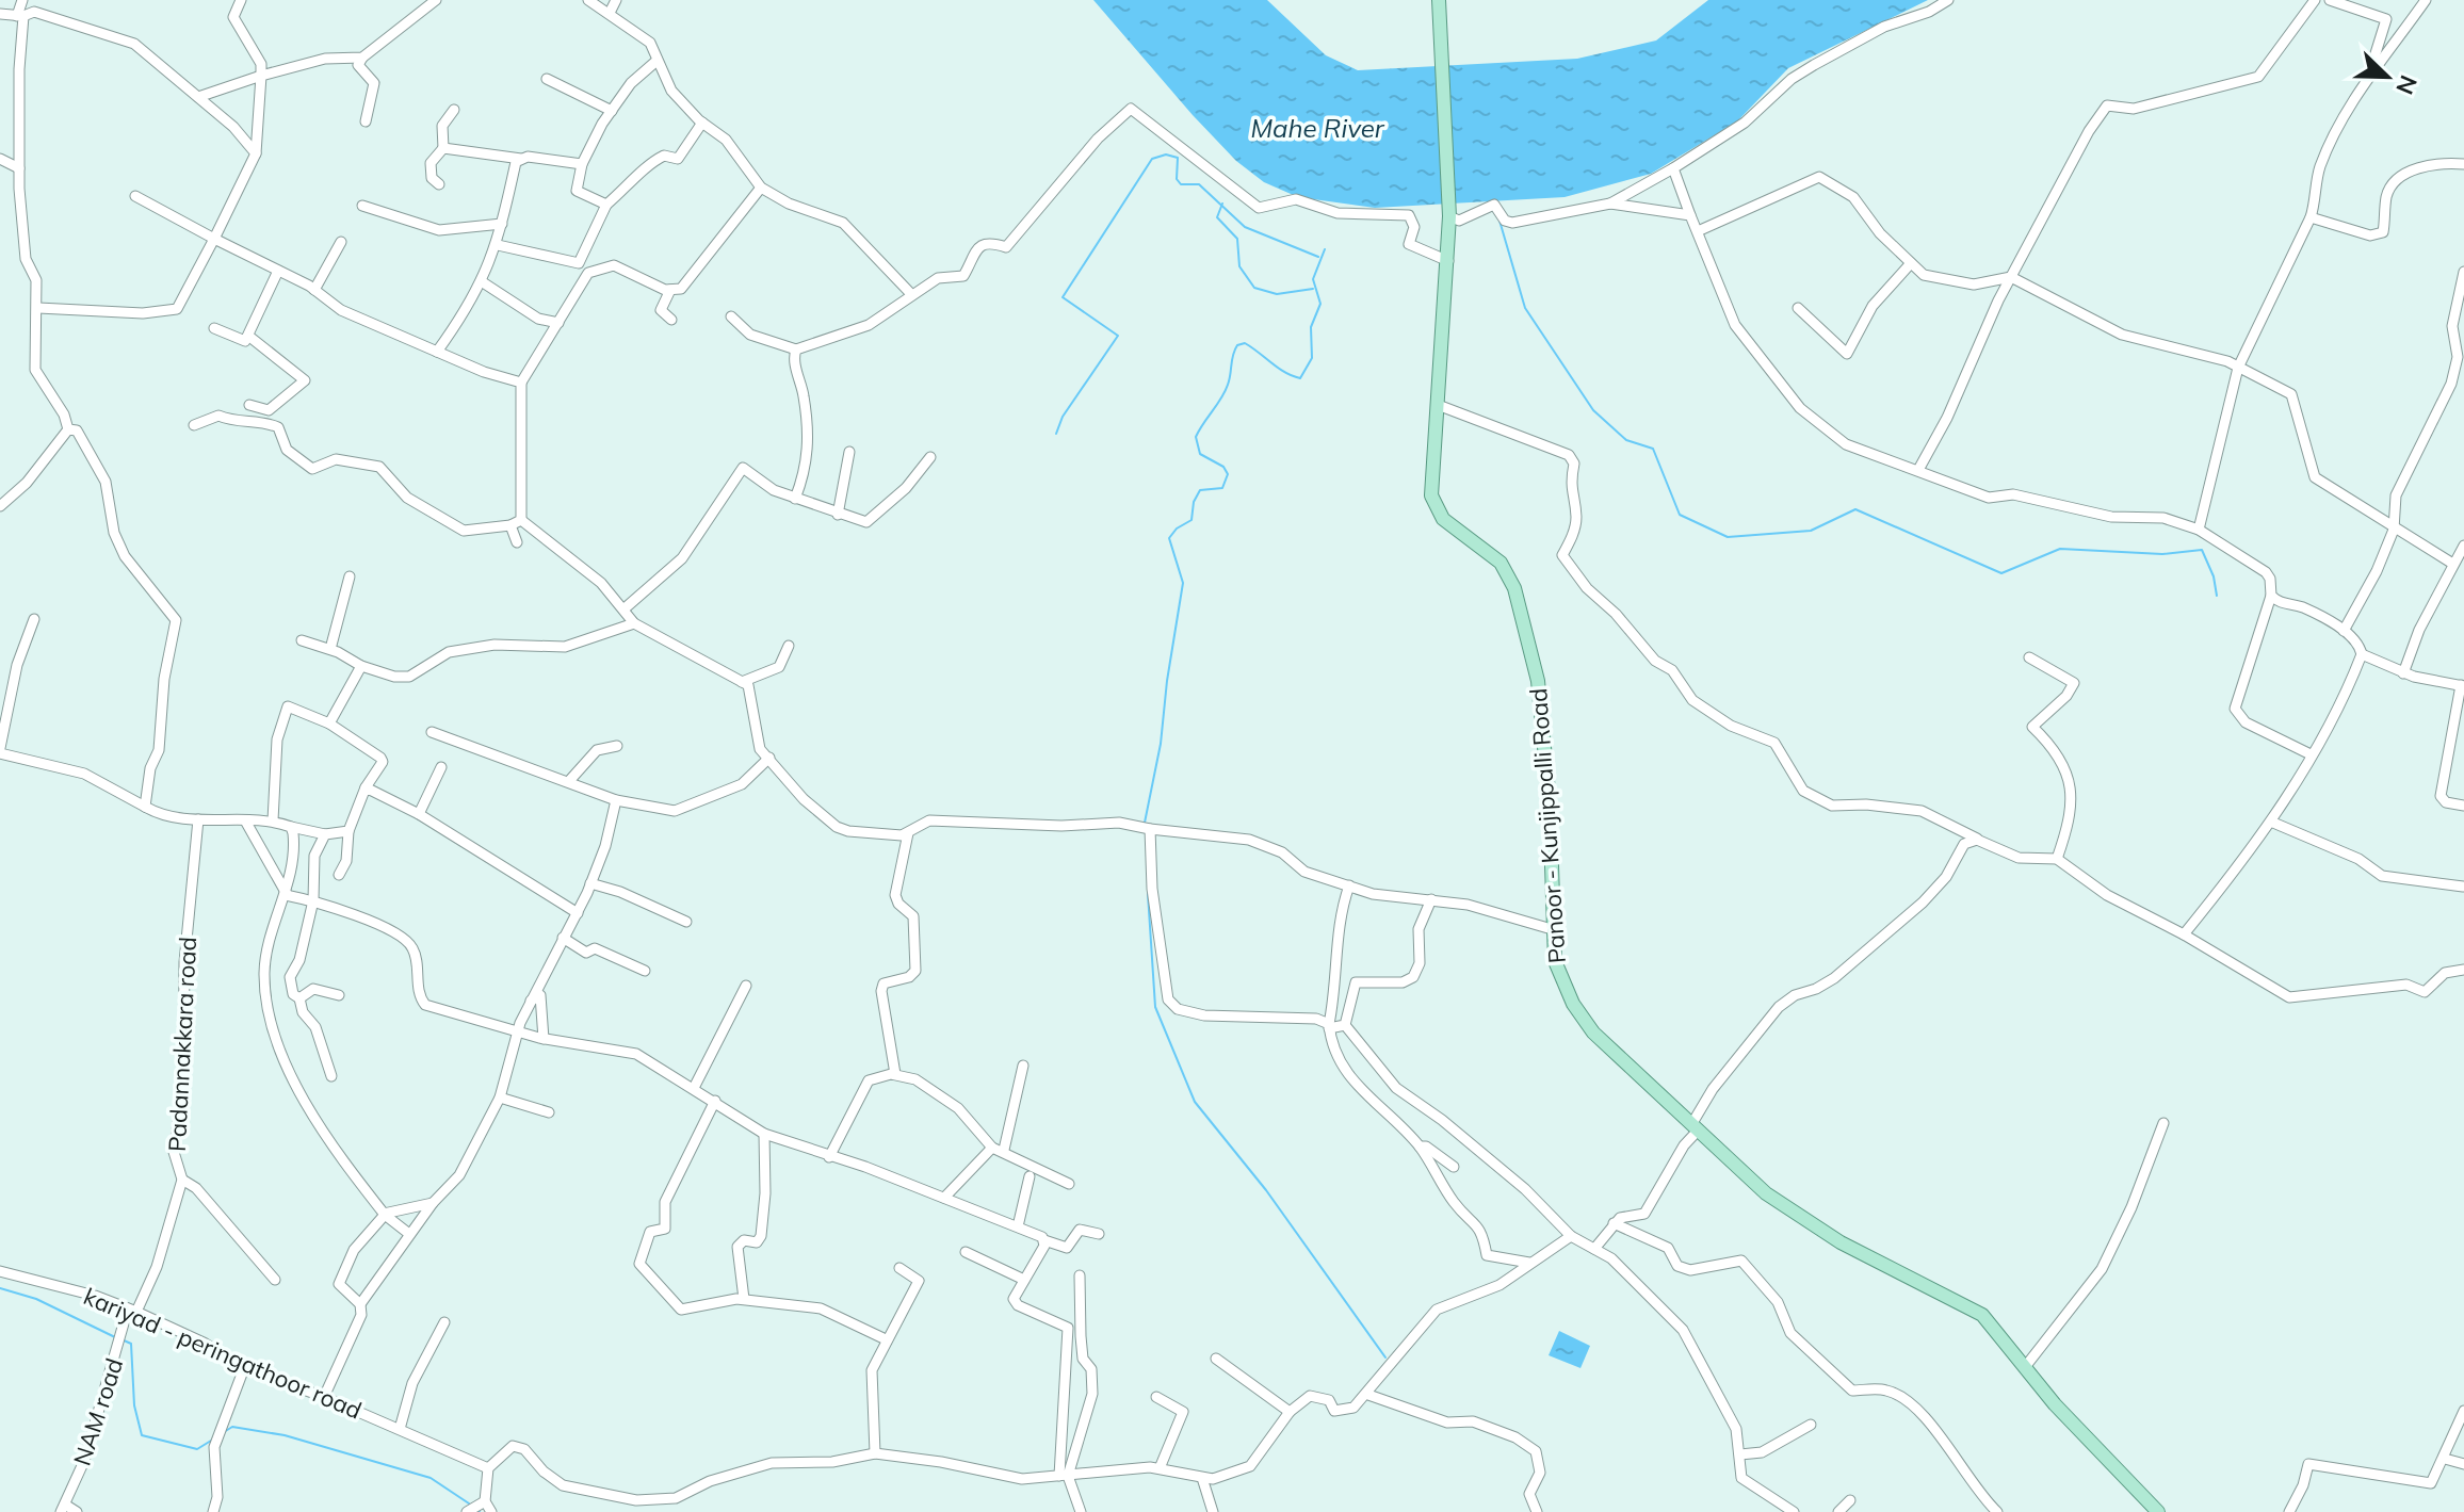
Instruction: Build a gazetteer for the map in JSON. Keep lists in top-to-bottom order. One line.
{"streets":{"main road":["Panoor - Kunjippalli Road"],"street":["Padannakkara road","kariyad - peringathoor road","NAM road"]},"crossings":[["Padannakkara road","kariyad - peringathoor road"],["Padannakkara road","NAM road"],["kariyad - peringathoor road","NAM road"]],"water":["Mahe River"],"north":"bottom right"}
